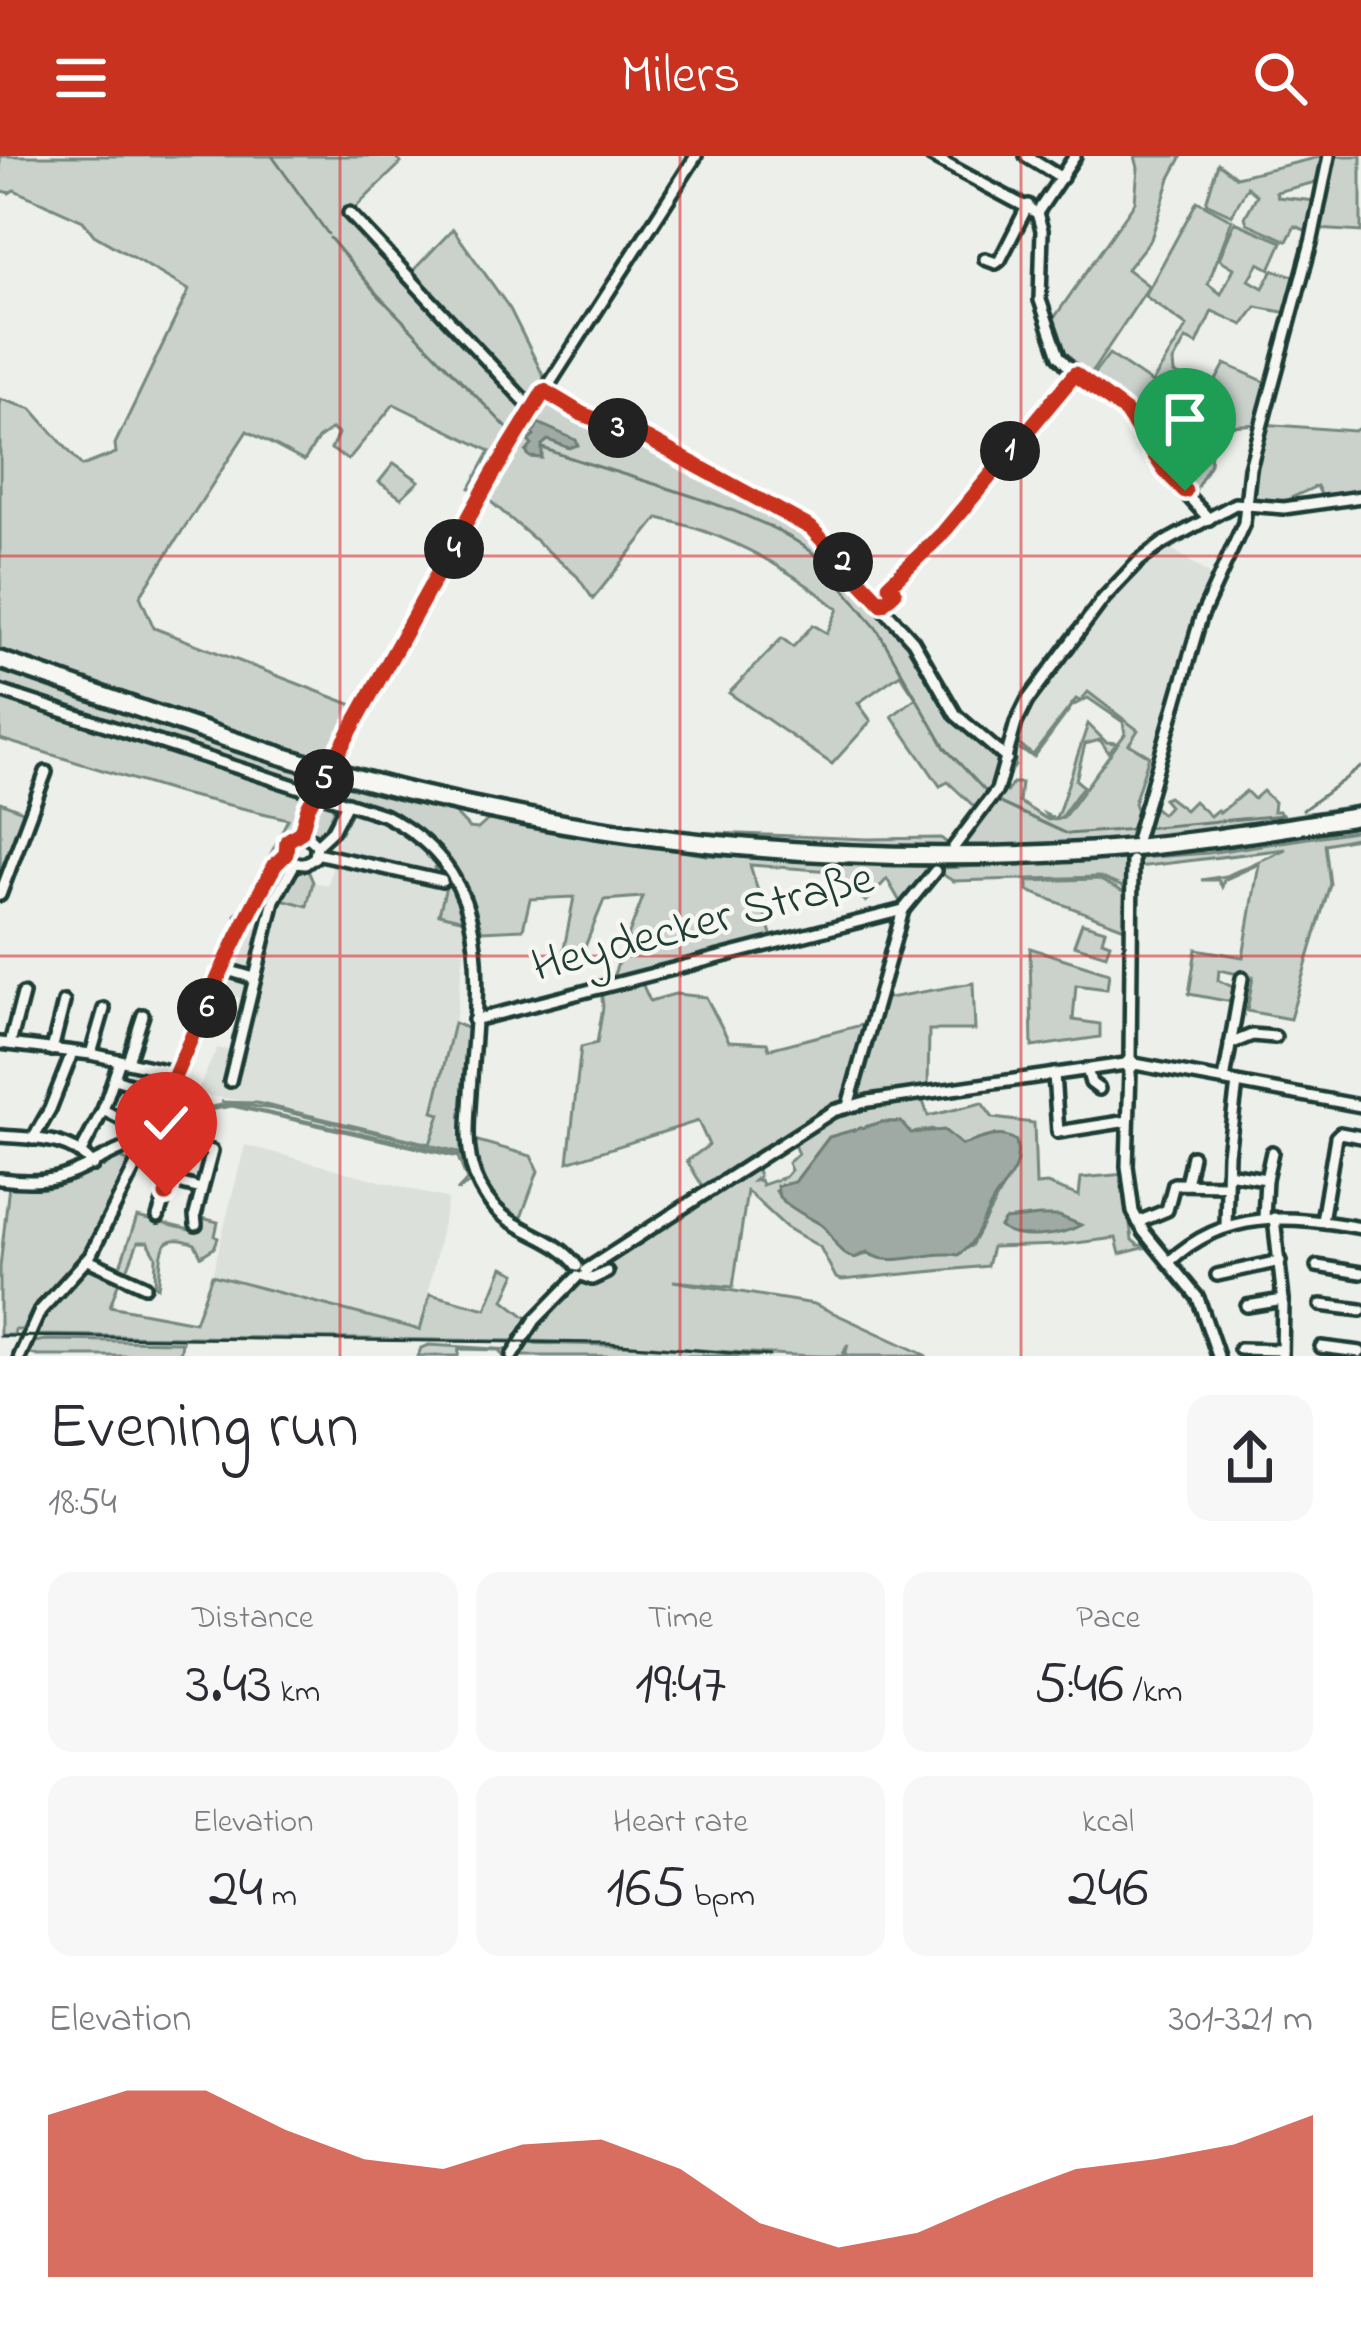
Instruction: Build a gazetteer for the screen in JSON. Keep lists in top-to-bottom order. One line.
{"streets":{"street":["Heydecker Straße"]},"page":{"header":"Milers","pins":["3","1","4","2","5","6"],"heading":["Evening run","18:54"],"stats":[["Distance","3.43 km"],["Time","19:47"],["Pace","5:46 /km"],["Elevation","24 m"],["Heart rate","165 bpm"],["kcal","246"]],"chart":["Elevation","301–321 m"]}}
